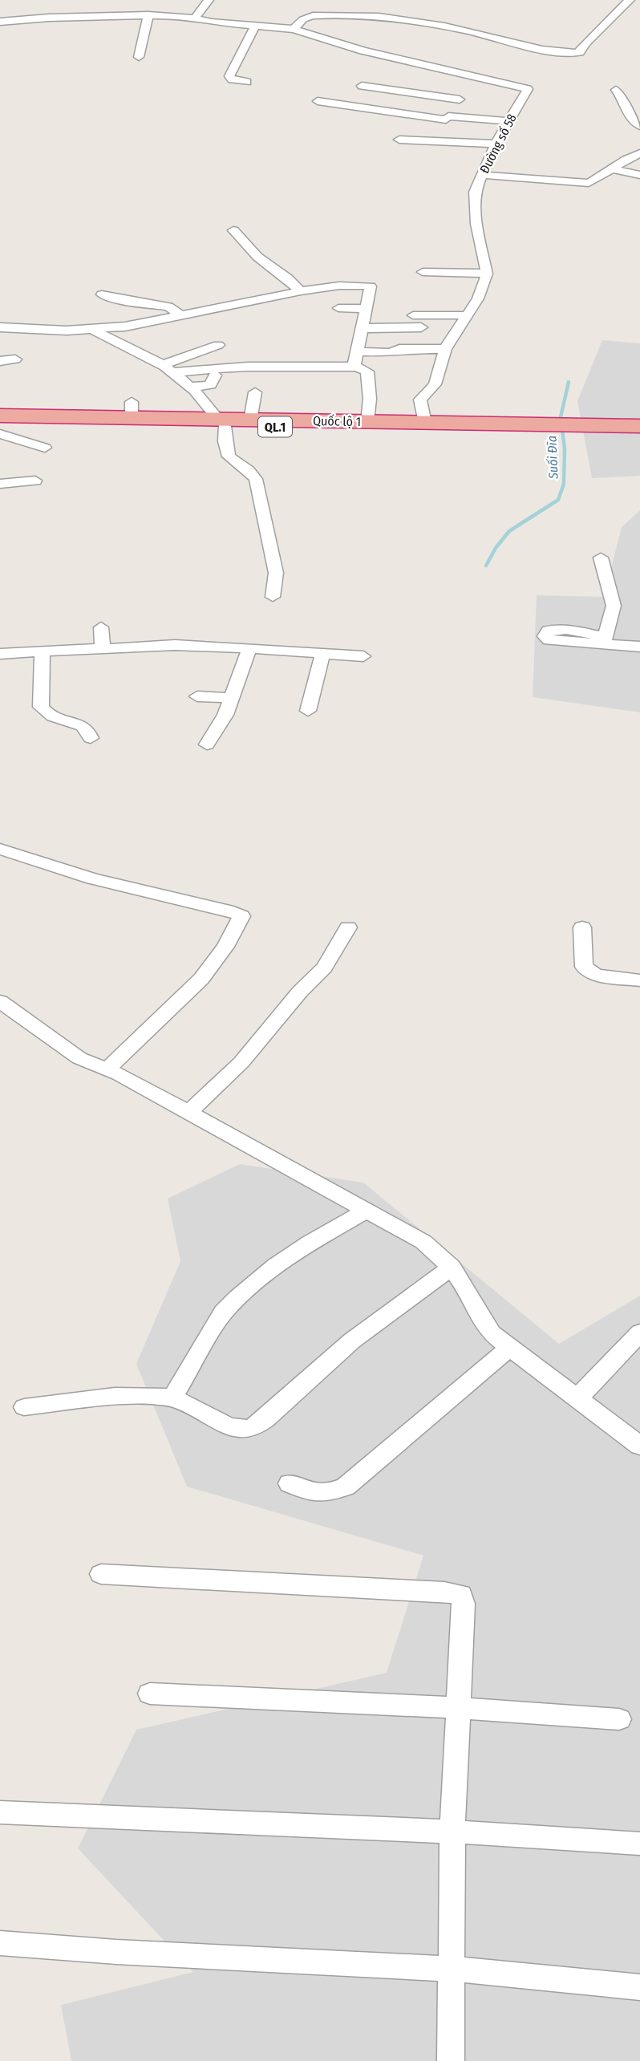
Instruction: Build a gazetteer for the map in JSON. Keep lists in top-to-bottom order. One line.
{"streets":{"highway":["Quốc lộ 1","QL.1"],"street":["Đường số 58"]},"water":["Suối Đĩa"]}
